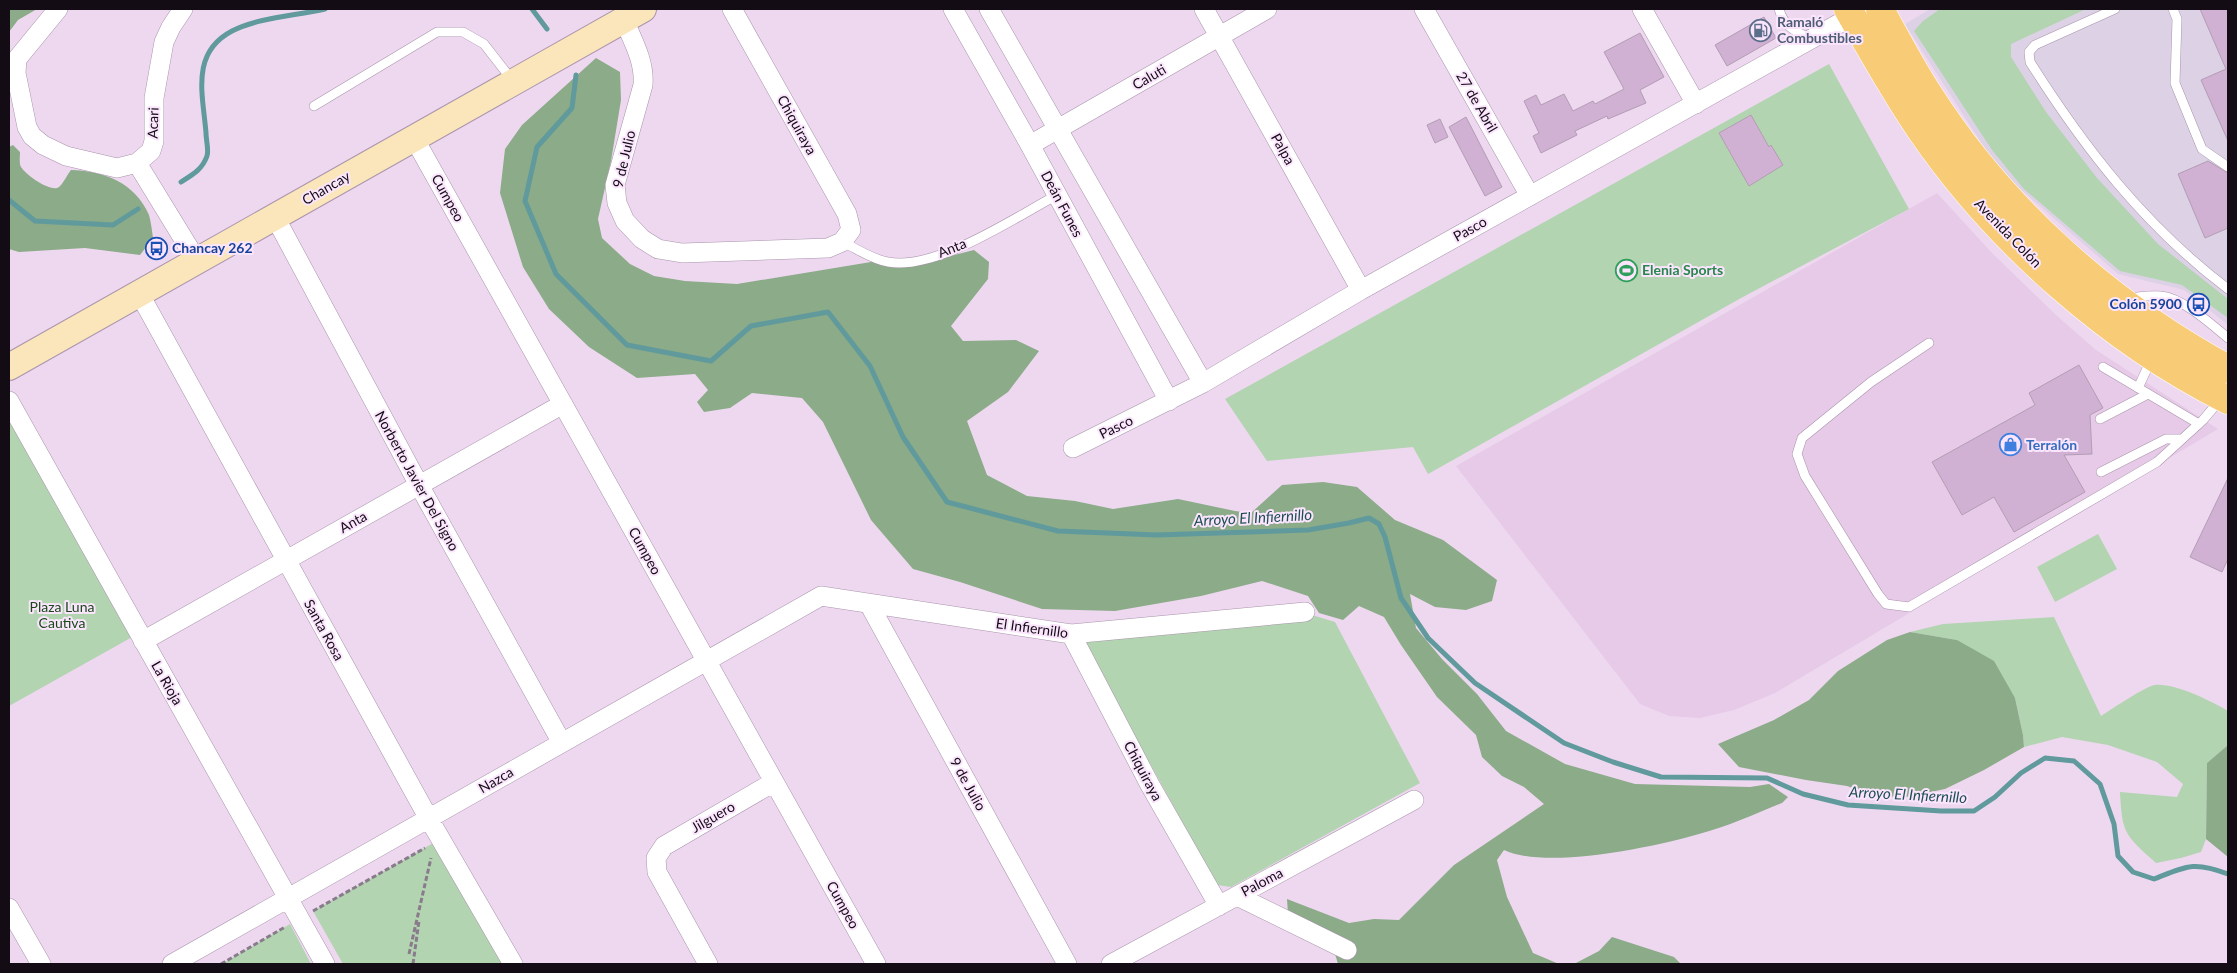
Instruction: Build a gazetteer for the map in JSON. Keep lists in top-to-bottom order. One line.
{"streets":{"main road":["Chancay","Avenida Colón"],"street":["Caluti","27 de Abril","Acari","Chiquiraya","Palpa","9 de Julio","Cumpeo","Deán Funes","Pasco","Anta","Norberto Javier Del Signo","El Infiernillo","Santa Rosa","La Rioja","Nazca","Jilguero","Paloma"]},"crossings":[["Caluti","Palpa"],["Caluti","Deán Funes"],["27 de Abril","Pasco"],["Chiquiraya","9 de Julio"],["Chiquiraya","Anta"],["Chiquiraya","El Infiernillo"],["Chiquiraya","Paloma"],["Palpa","Pasco"],["9 de Julio","Chancay"],["9 de Julio","Anta"],["9 de Julio","El Infiernillo"],["Chancay","Cumpeo"],["Chancay","Norberto Javier Del Signo"],["Chancay","Santa Rosa"],["Cumpeo","Anta"],["Cumpeo","Nazca"],["Cumpeo","Jilguero"],["Deán Funes","Pasco"],["Deán Funes","Anta"],["Pasco","Avenida Colón"],["Anta","Norberto Javier Del Signo"],["Anta","Santa Rosa"],["Anta","La Rioja"],["Norberto Javier Del Signo","Nazca"],["El Infiernillo","Nazca"],["Santa Rosa","Nazca"],["La Rioja","Nazca"]],"water":["Arroyo El Infiernillo"],"parks":["Plaza Luna Cautiva"],"places":{"fuel station":["Ramaló Combustibles"],"bus stop":["Chancay 262","Colón 5900"],"sports":["Elenia Sports"],"shop":["Terralón"]}}
